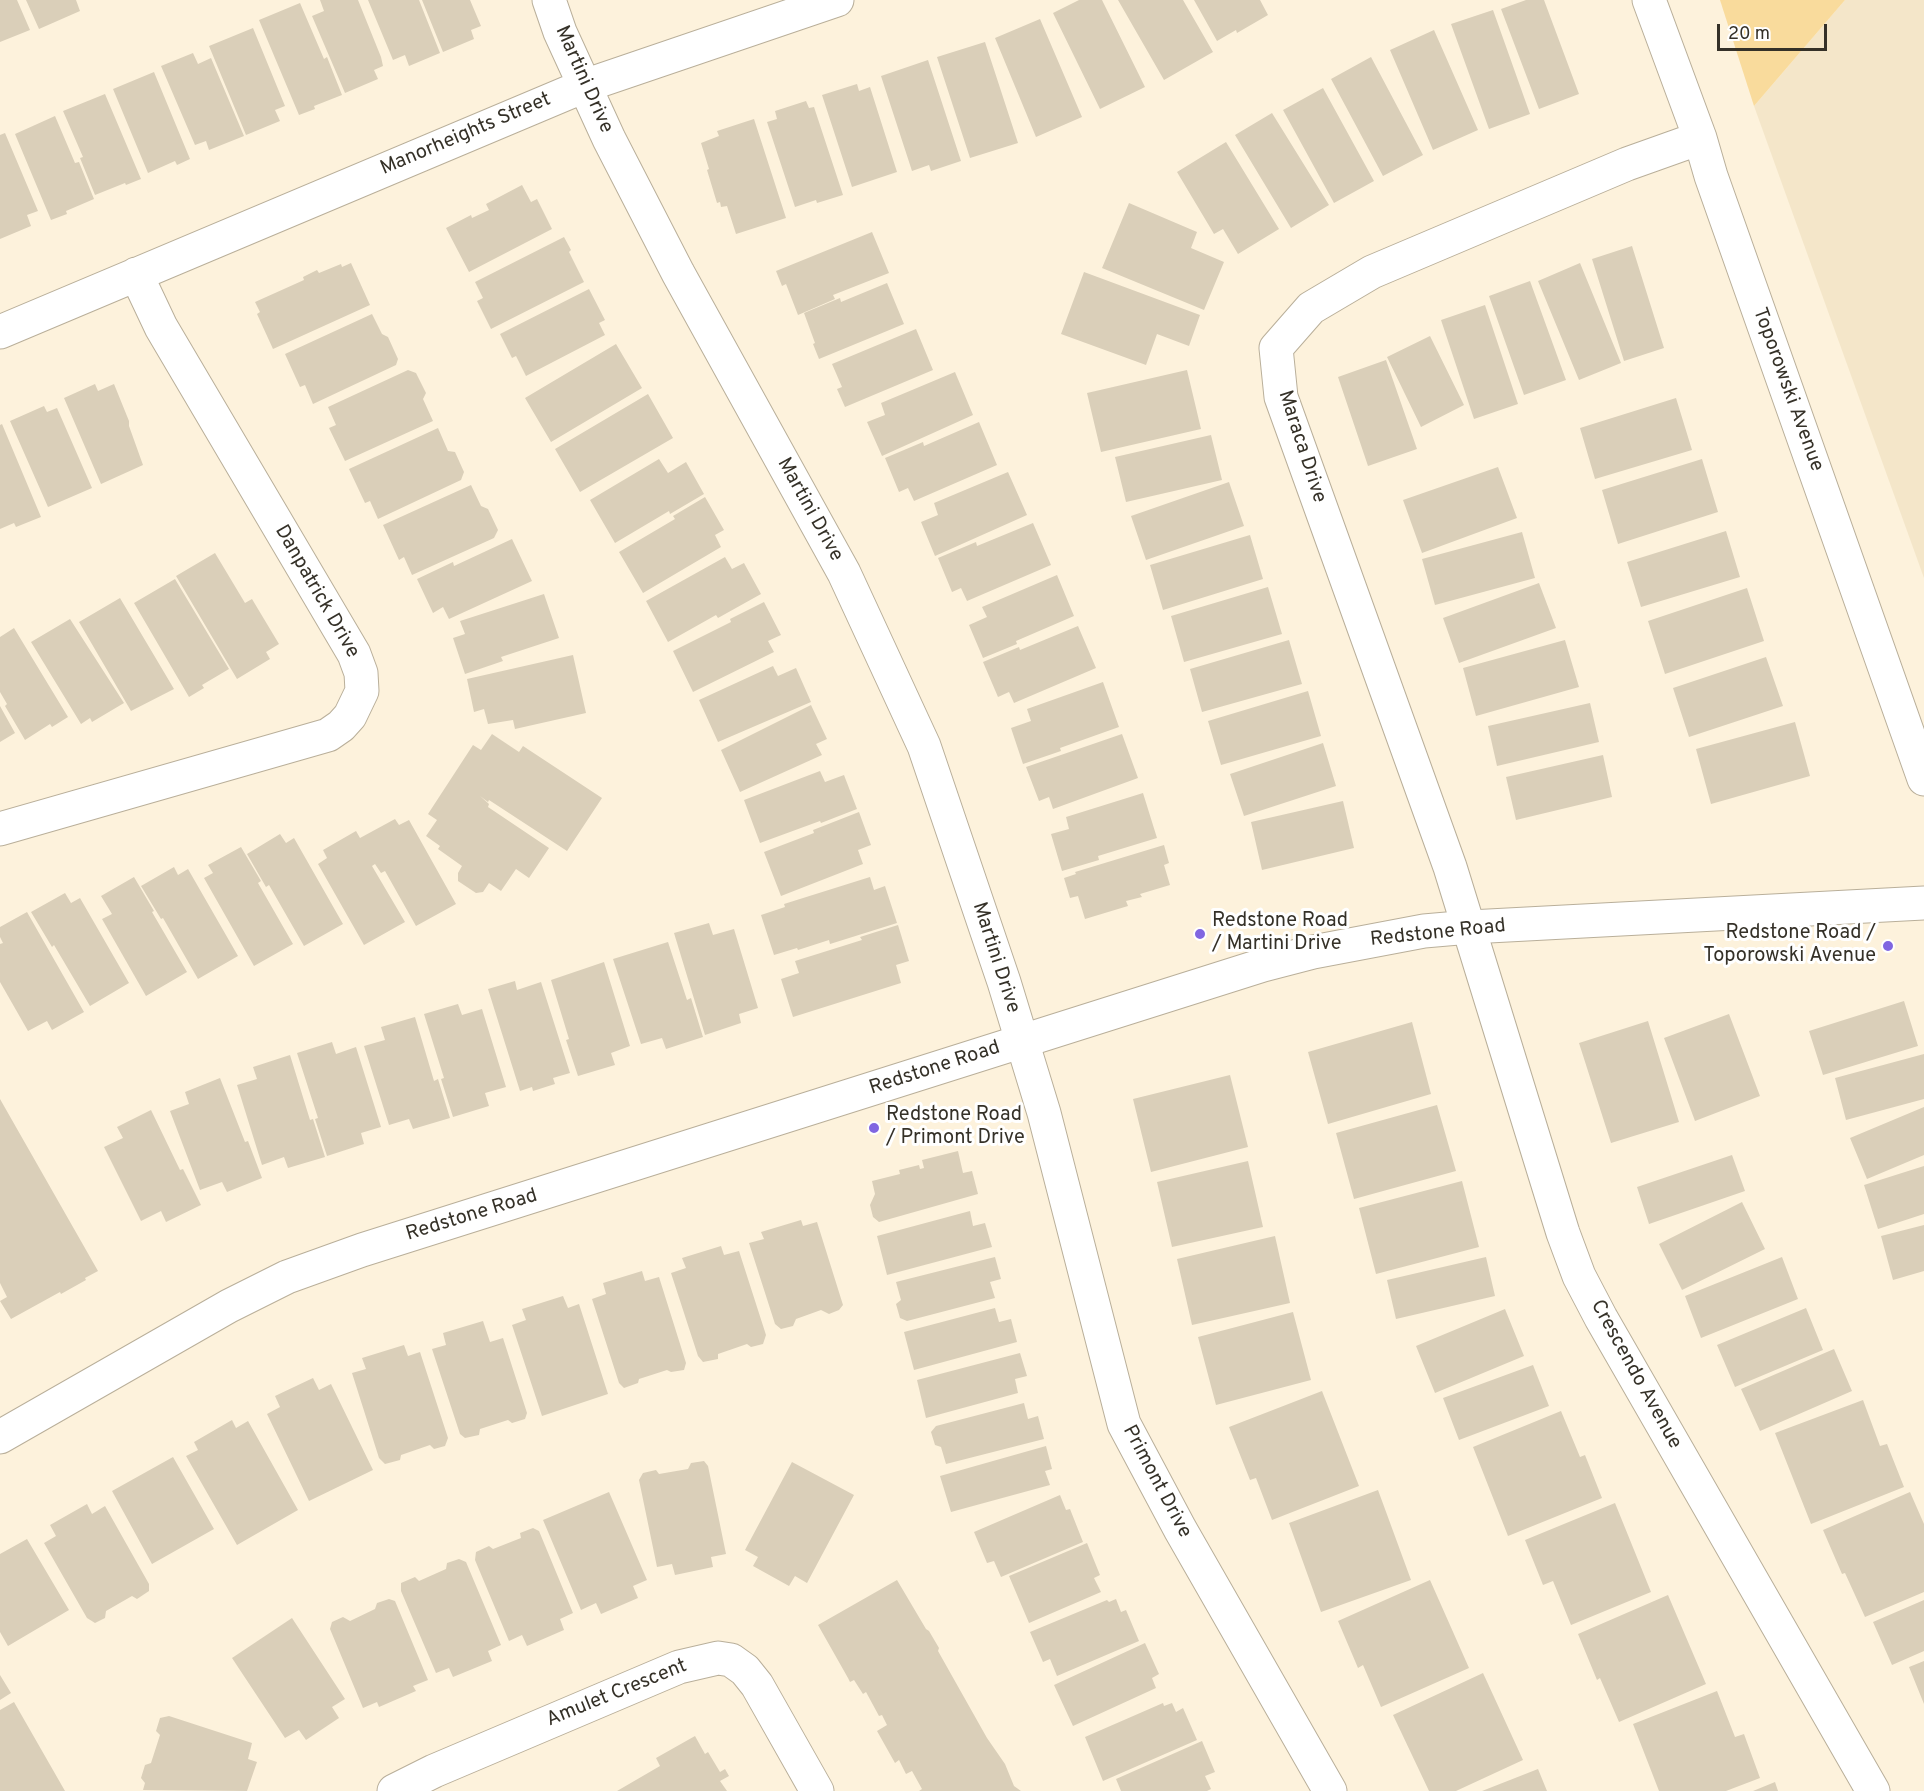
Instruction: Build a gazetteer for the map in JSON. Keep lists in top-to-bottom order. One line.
{"streets":{"street":["Martini Drive","Manorheights Street","Toporowski Avenue","Maraca Drive","Danpatrick Drive","Redstone Road","Crescendo Avenue","Primont Drive","Amulet Crescent"]},"crossings":[["Martini Drive","Manorheights Street"],["Martini Drive","Redstone Road"],["Martini Drive","Primont Drive"],["Manorheights Street","Danpatrick Drive"],["Toporowski Avenue","Maraca Drive"],["Maraca Drive","Redstone Road"],["Maraca Drive","Crescendo Avenue"],["Redstone Road","Crescendo Avenue"],["Redstone Road","Primont Drive"]],"places":["Redstone Road / Martini Drive","Redstone Road / Toporowski Avenue","Redstone Road / Primont Drive"],"scale_bar":"20 m"}
